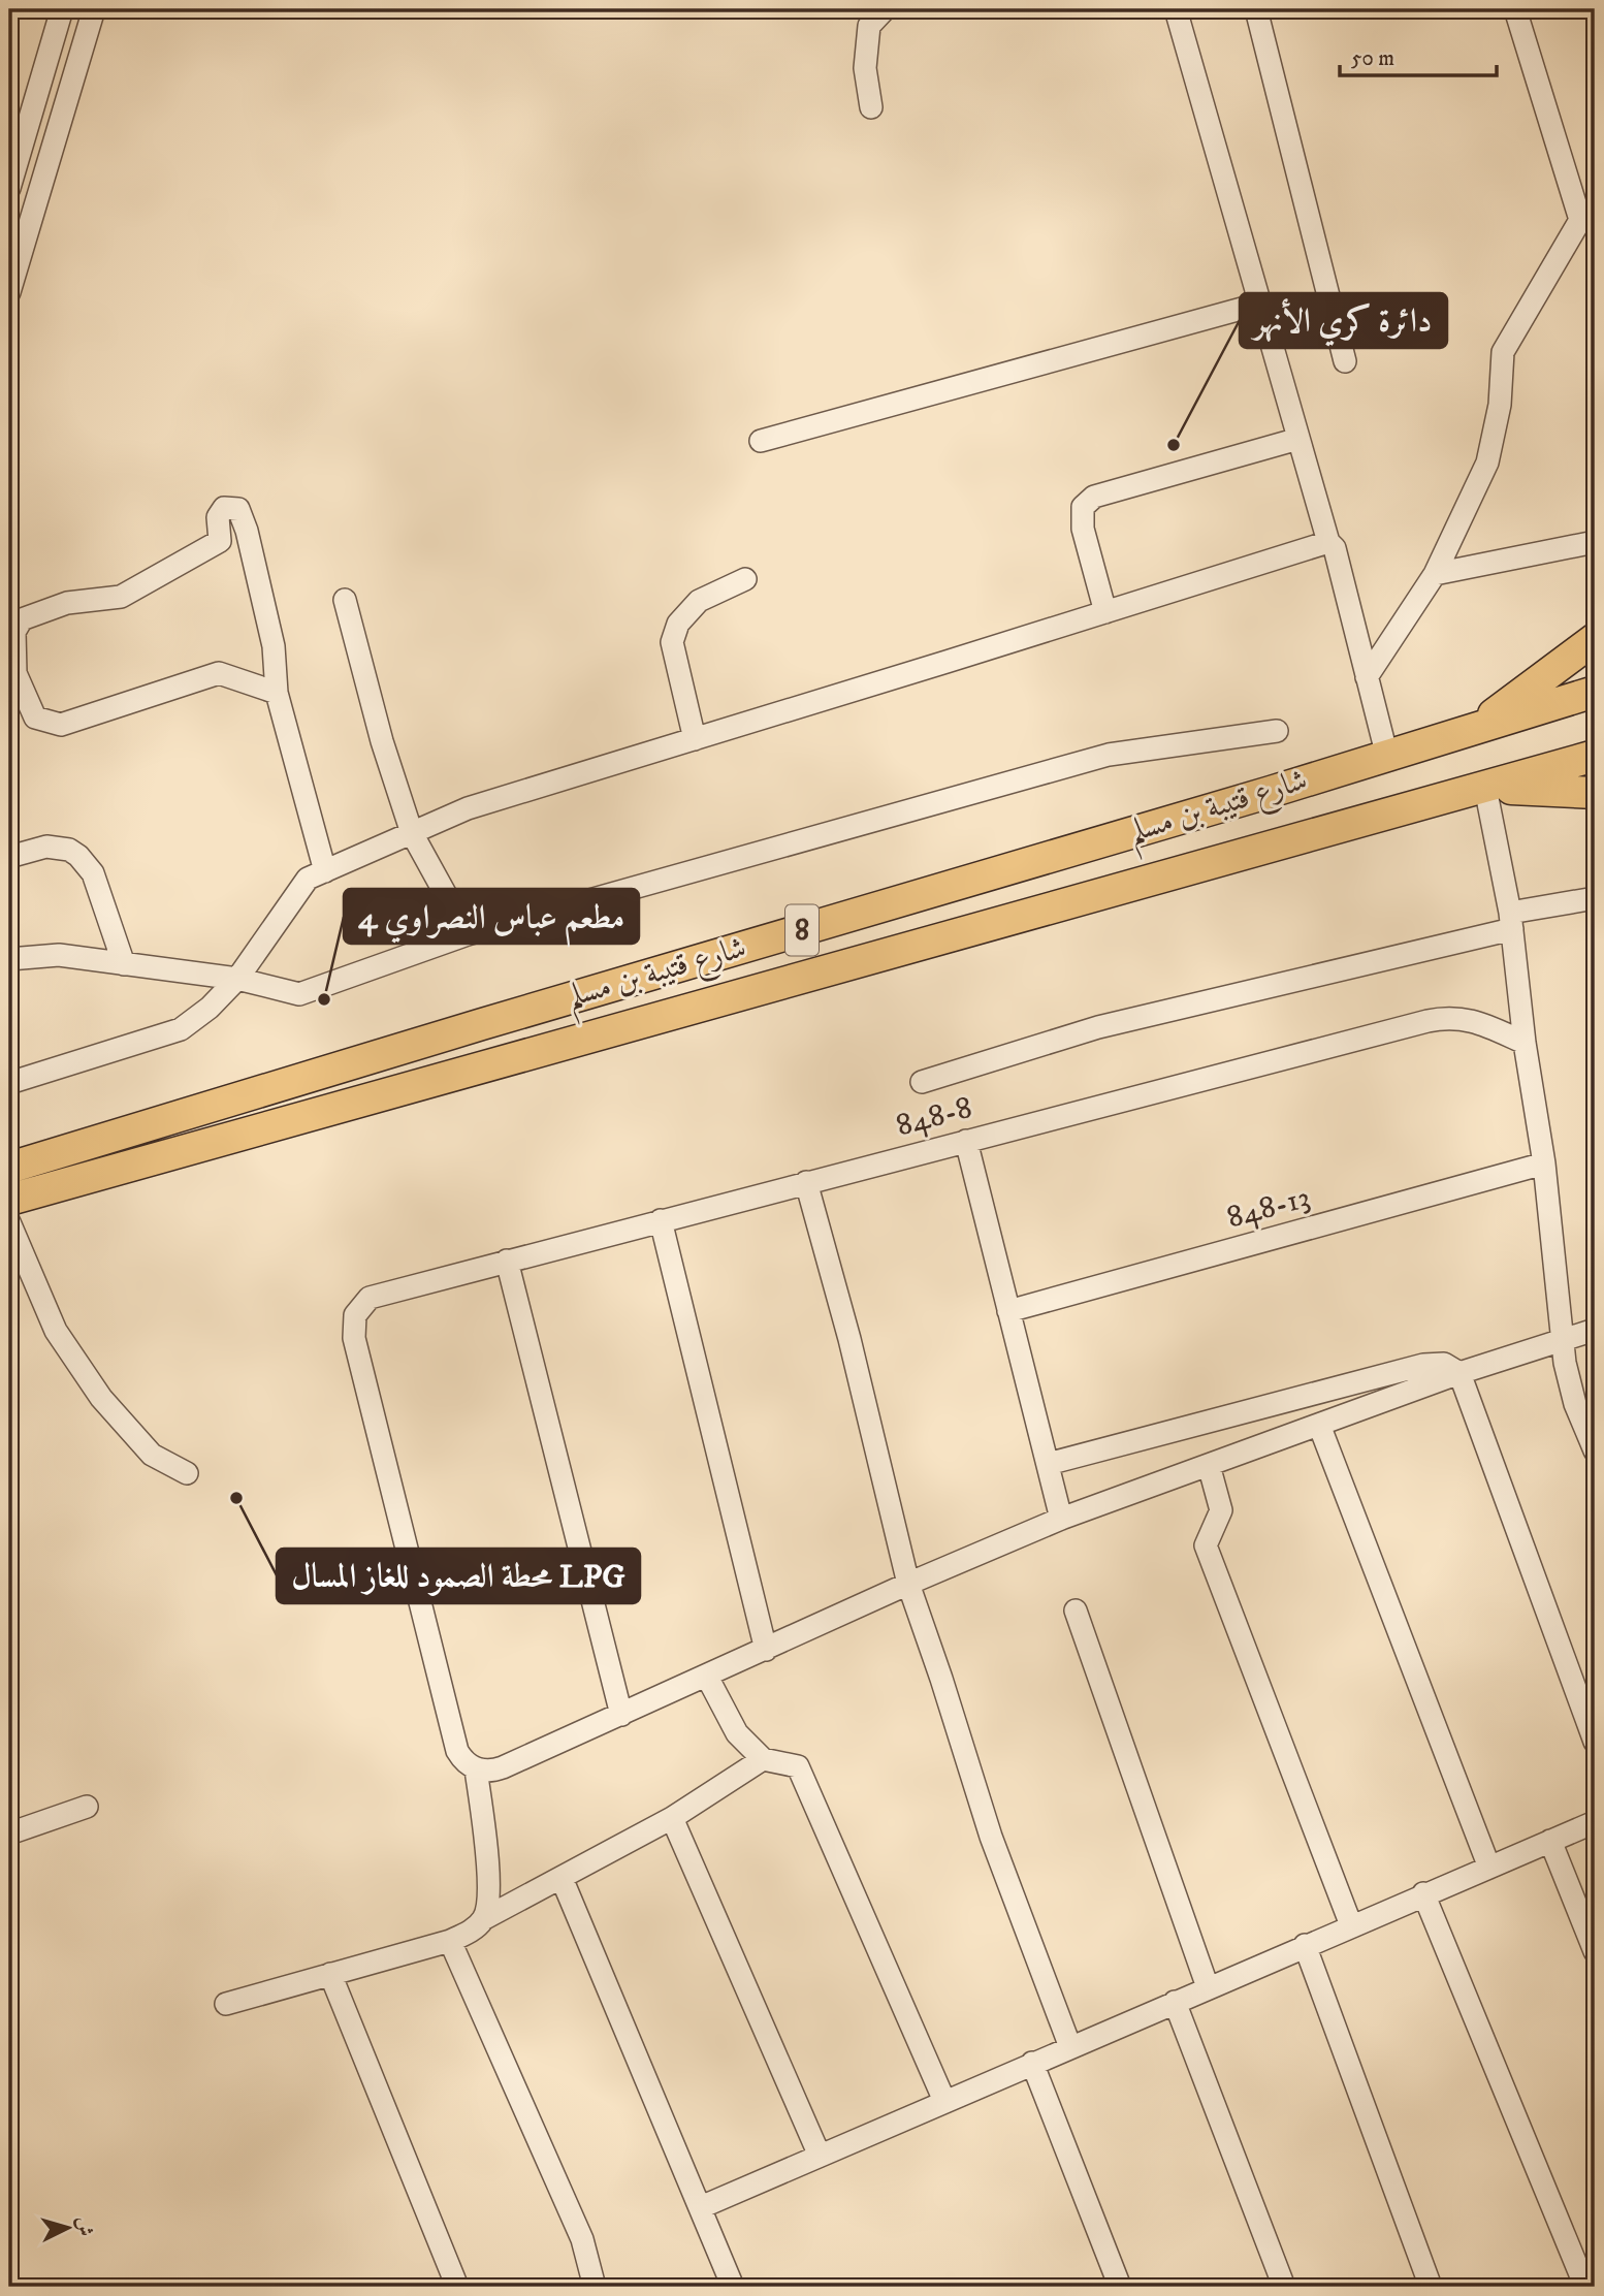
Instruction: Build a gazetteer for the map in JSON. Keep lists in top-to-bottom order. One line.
{"streets":{"highway":["شارع قتيبة بن مسلم","8"],"street":["848-8","848-13"]},"places":["دائرة كري الأنهر","مطعم عباس النصراوي 4","محطة الصمود للغاز المسال LPG"],"scale_bar":"50 m","north":"right"}
